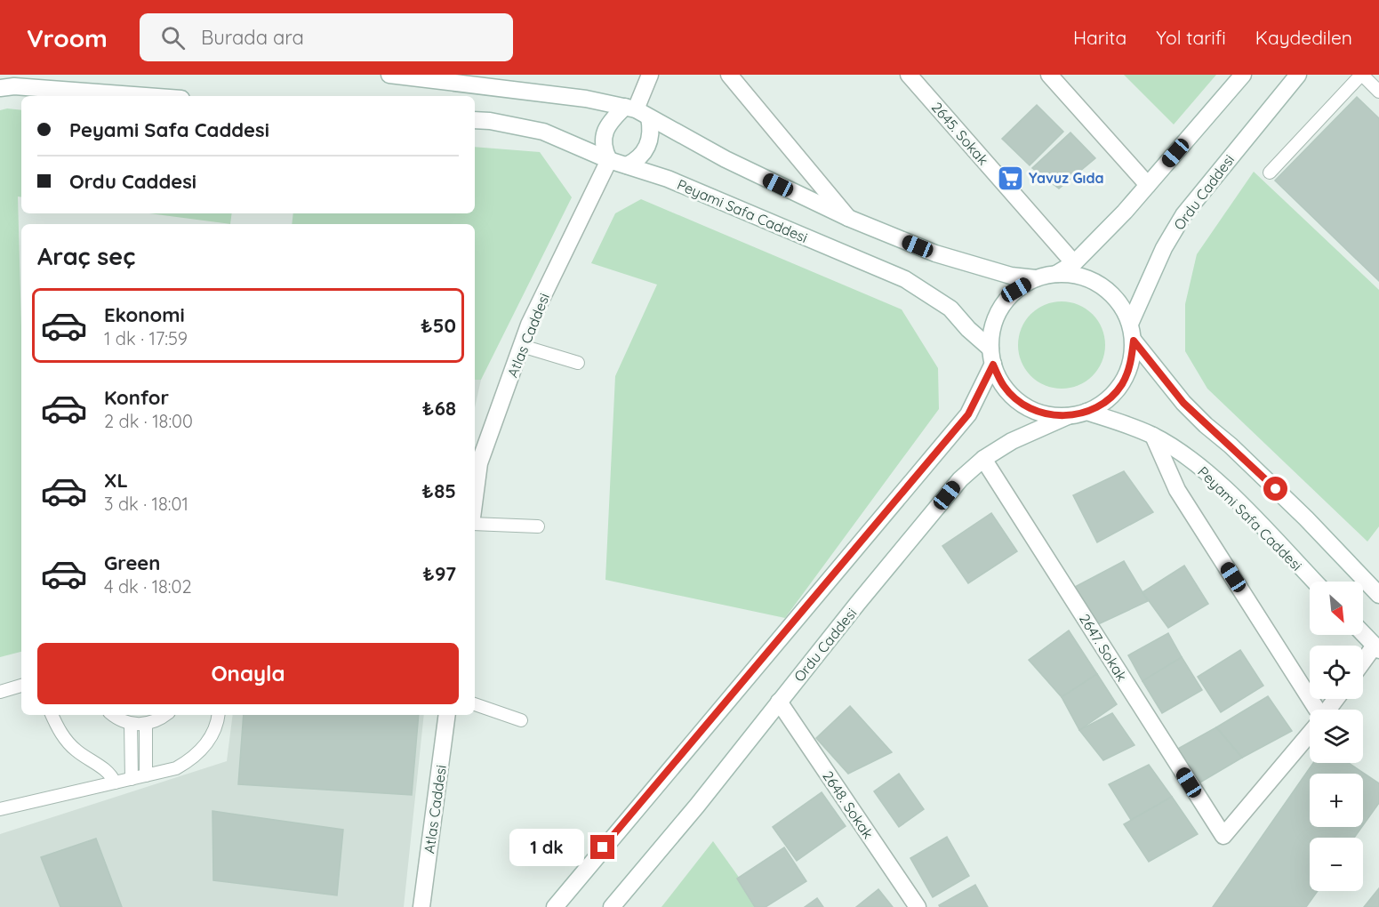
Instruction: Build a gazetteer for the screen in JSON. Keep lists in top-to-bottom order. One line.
{"streets":{"main road":["2645. Sokak","Ordu Caddesi","Peyami Safa Caddesi","Atlas Caddesi","2647. Sokak","2648. Sokak"]},"crossings":[["Ordu Caddesi","Peyami Safa Caddesi"],["Ordu Caddesi","2647. Sokak"],["Ordu Caddesi","2648. Sokak"],["Peyami Safa Caddesi","Atlas Caddesi"]],"places":{"supermarket":["Yavuz Gıda"]},"north":"bottom right","page":{"header":"Vroom","search":"Burada ara","nav":["Harita","Yol tarifi","Kaydedilen"],"banner":["Peyami Safa Caddesi","Ordu Caddesi"],"heading":"Araç seç","list":[{"name":"Ekonomi","note":"1 dk · 17:59","value":"₺50"},{"name":"Konfor","note":"2 dk · 18:00","value":"₺68"},{"name":"XL","note":"3 dk · 18:01","value":"₺85"},{"name":"Green","note":"4 dk · 18:02","value":"₺97"}],"map_buttons":["+","−"],"buttons":"Onayla","bubble":"1 dk"}}
